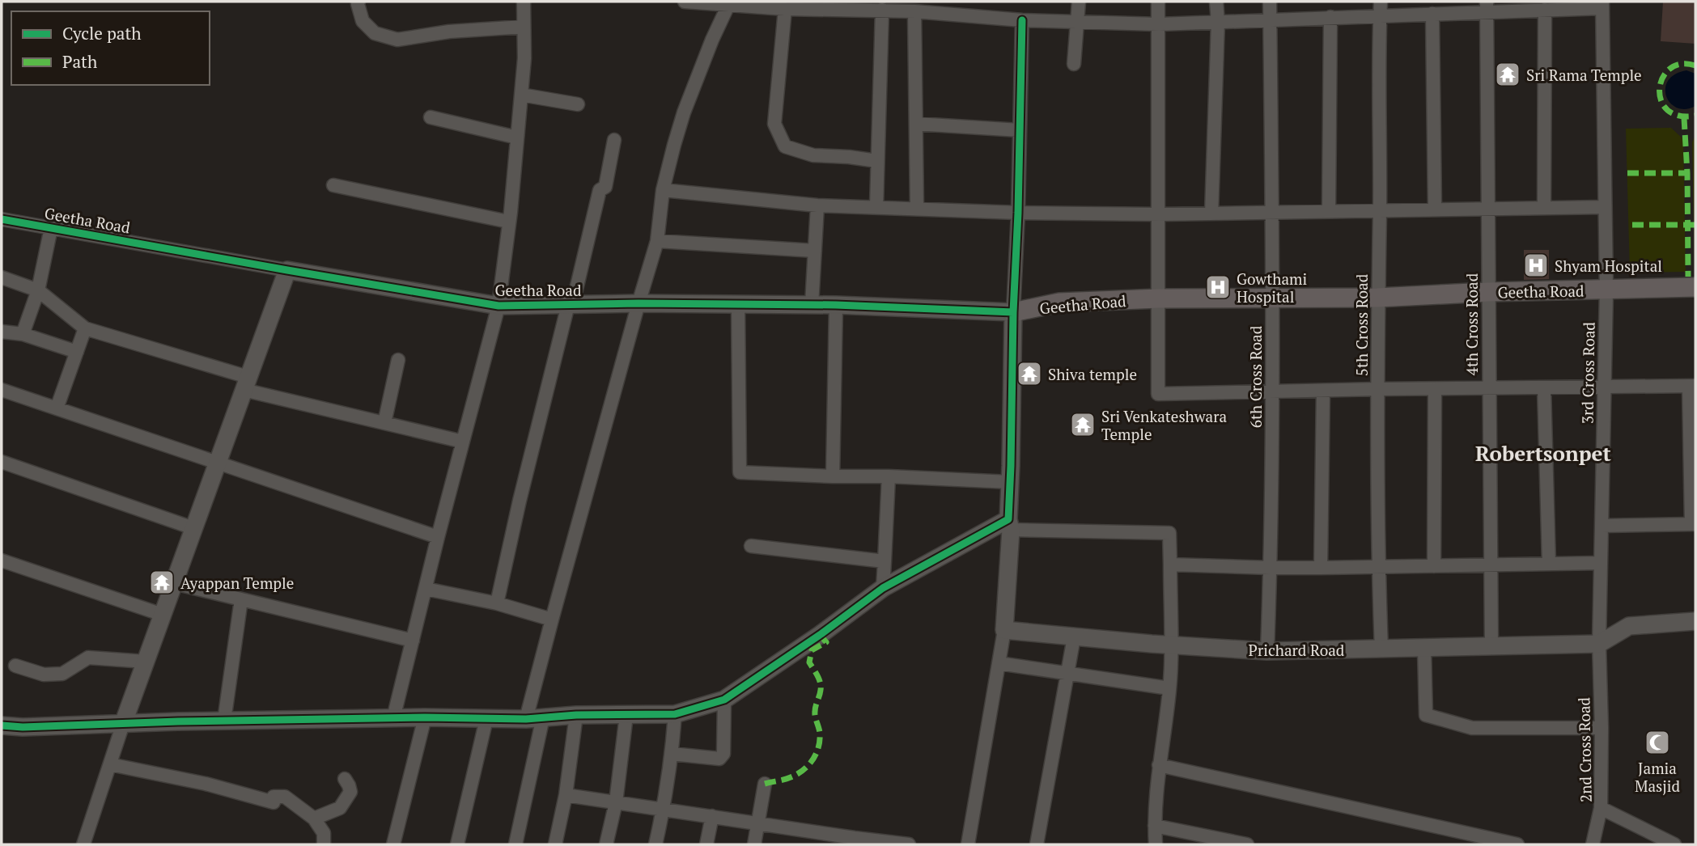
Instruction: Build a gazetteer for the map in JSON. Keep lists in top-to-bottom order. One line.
{"streets":{"main road":["Geetha Road"],"street":["4th Cross Road","5th Cross Road","3rd Cross Road","6th Cross Road","Prichard Road","2nd Cross Road"]},"crossings":[["Geetha Road","4th Cross Road"],["Geetha Road","5th Cross Road"],["Geetha Road","3rd Cross Road"],["Geetha Road","6th Cross Road"],["4th Cross Road","Prichard Road"],["5th Cross Road","Prichard Road"],["3rd Cross Road","Prichard Road"],["3rd Cross Road","2nd Cross Road"],["6th Cross Road","Prichard Road"],["Prichard Road","2nd Cross Road"]],"districts":["Robertsonpet"],"places":{"temple":["Sri Rama Temple","Shiva temple","Sri Venkateshwara Temple","Ayappan Temple"],"hospital":["Shyam Hospital","Gowthami Hospital"],"mosque":["Jamia Masjid"]},"legend":["Cycle path","Path"]}
